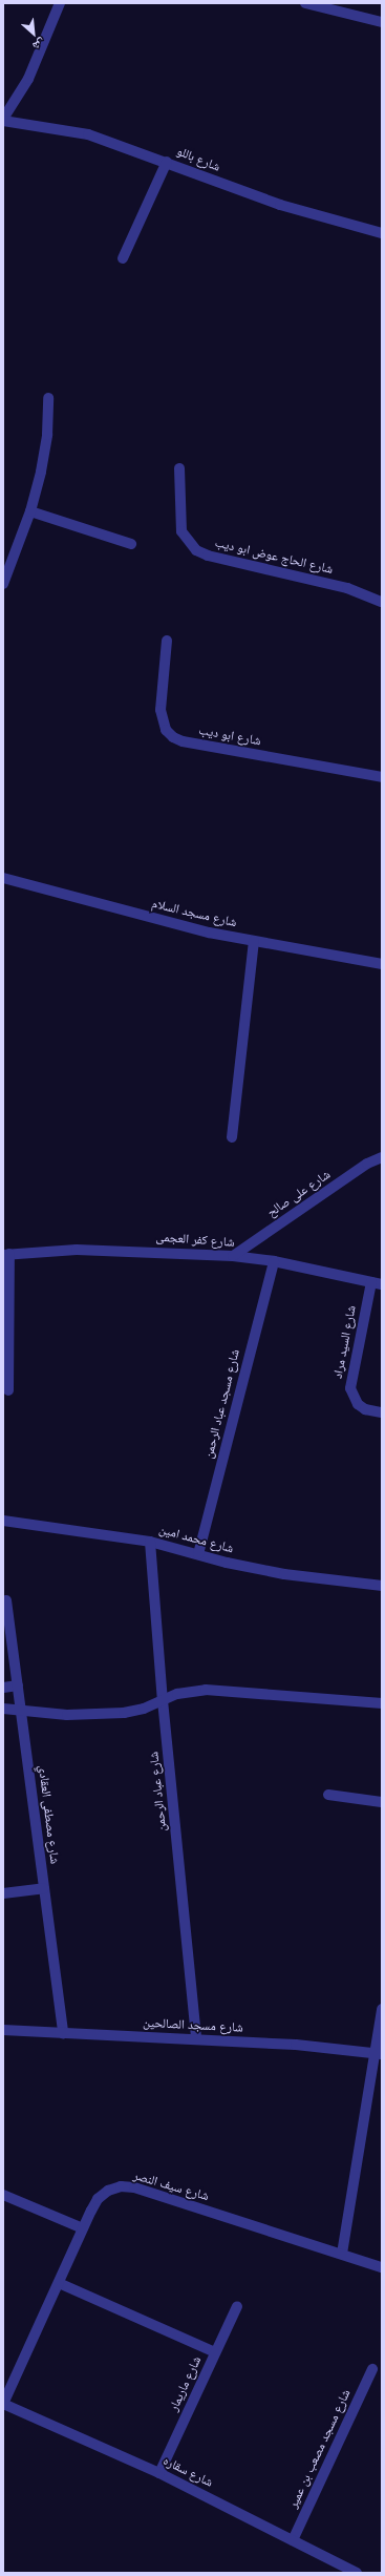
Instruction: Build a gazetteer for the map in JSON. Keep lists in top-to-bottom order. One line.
{"streets":{"street":["شارع باللو","شارع الحاج عوض ابو ديب","شارع ابو ديب","شارع مسجد السلام","شارع على صالح","شارع كفر العجمى","شارع السيد مراد","شارع مسجد عباد الرحمن","شارع محمد امين","شارع عباد الرحمن","شارع مصطفى العقادي","شارع مسجد الصالحين","شارع سيف النصر","شارع ماريمار","شارع مسجد مصعب بن عمير","شارع سقاره"]},"crossings":[["شارع على صالح","شارع كفر العجمى"],["شارع كفر العجمى","شارع السيد مراد"],["شارع كفر العجمى","شارع مسجد عباد الرحمن"],["شارع مسجد عباد الرحمن","شارع محمد امين"],["شارع محمد امين","شارع عباد الرحمن"],["شارع عباد الرحمن","شارع مسجد الصالحين"],["شارع مصطفى العقادي","شارع مسجد الصالحين"],["شارع سيف النصر","شارع سقاره"],["شارع ماريمار","شارع سقاره"],["شارع مسجد مصعب بن عمير","شارع سقاره"]],"north":"bottom right"}
